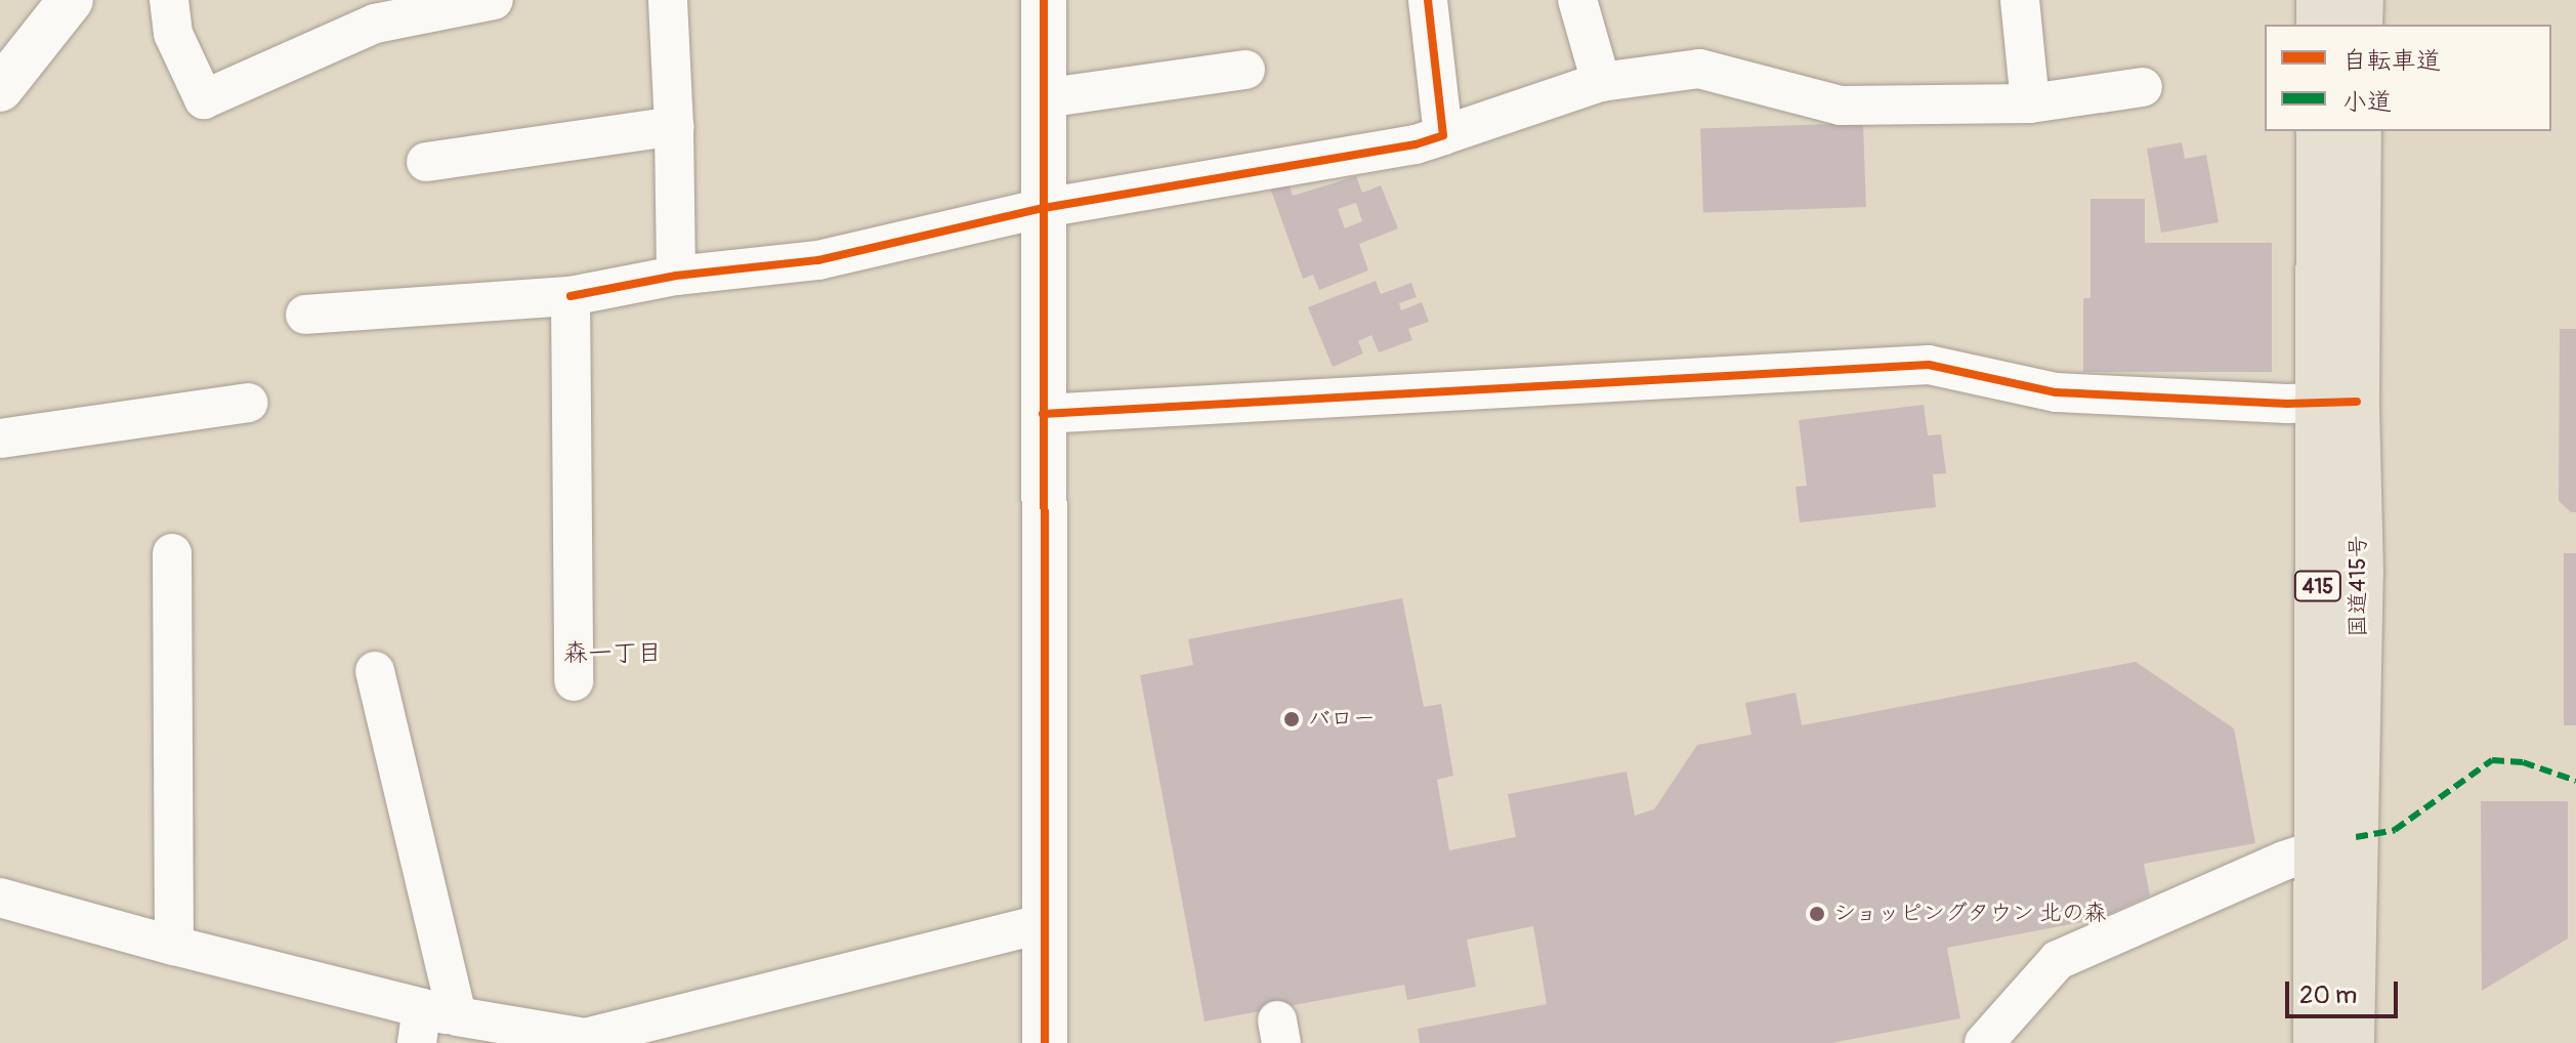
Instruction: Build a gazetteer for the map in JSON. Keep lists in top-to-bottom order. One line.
{"streets":{"highway":["415","国道415号"]},"districts":["森一丁目"],"places":["バロー","ショッピングタウン 北の森"],"legend":["自転車道","小道"],"scale_bar":"20 m"}
